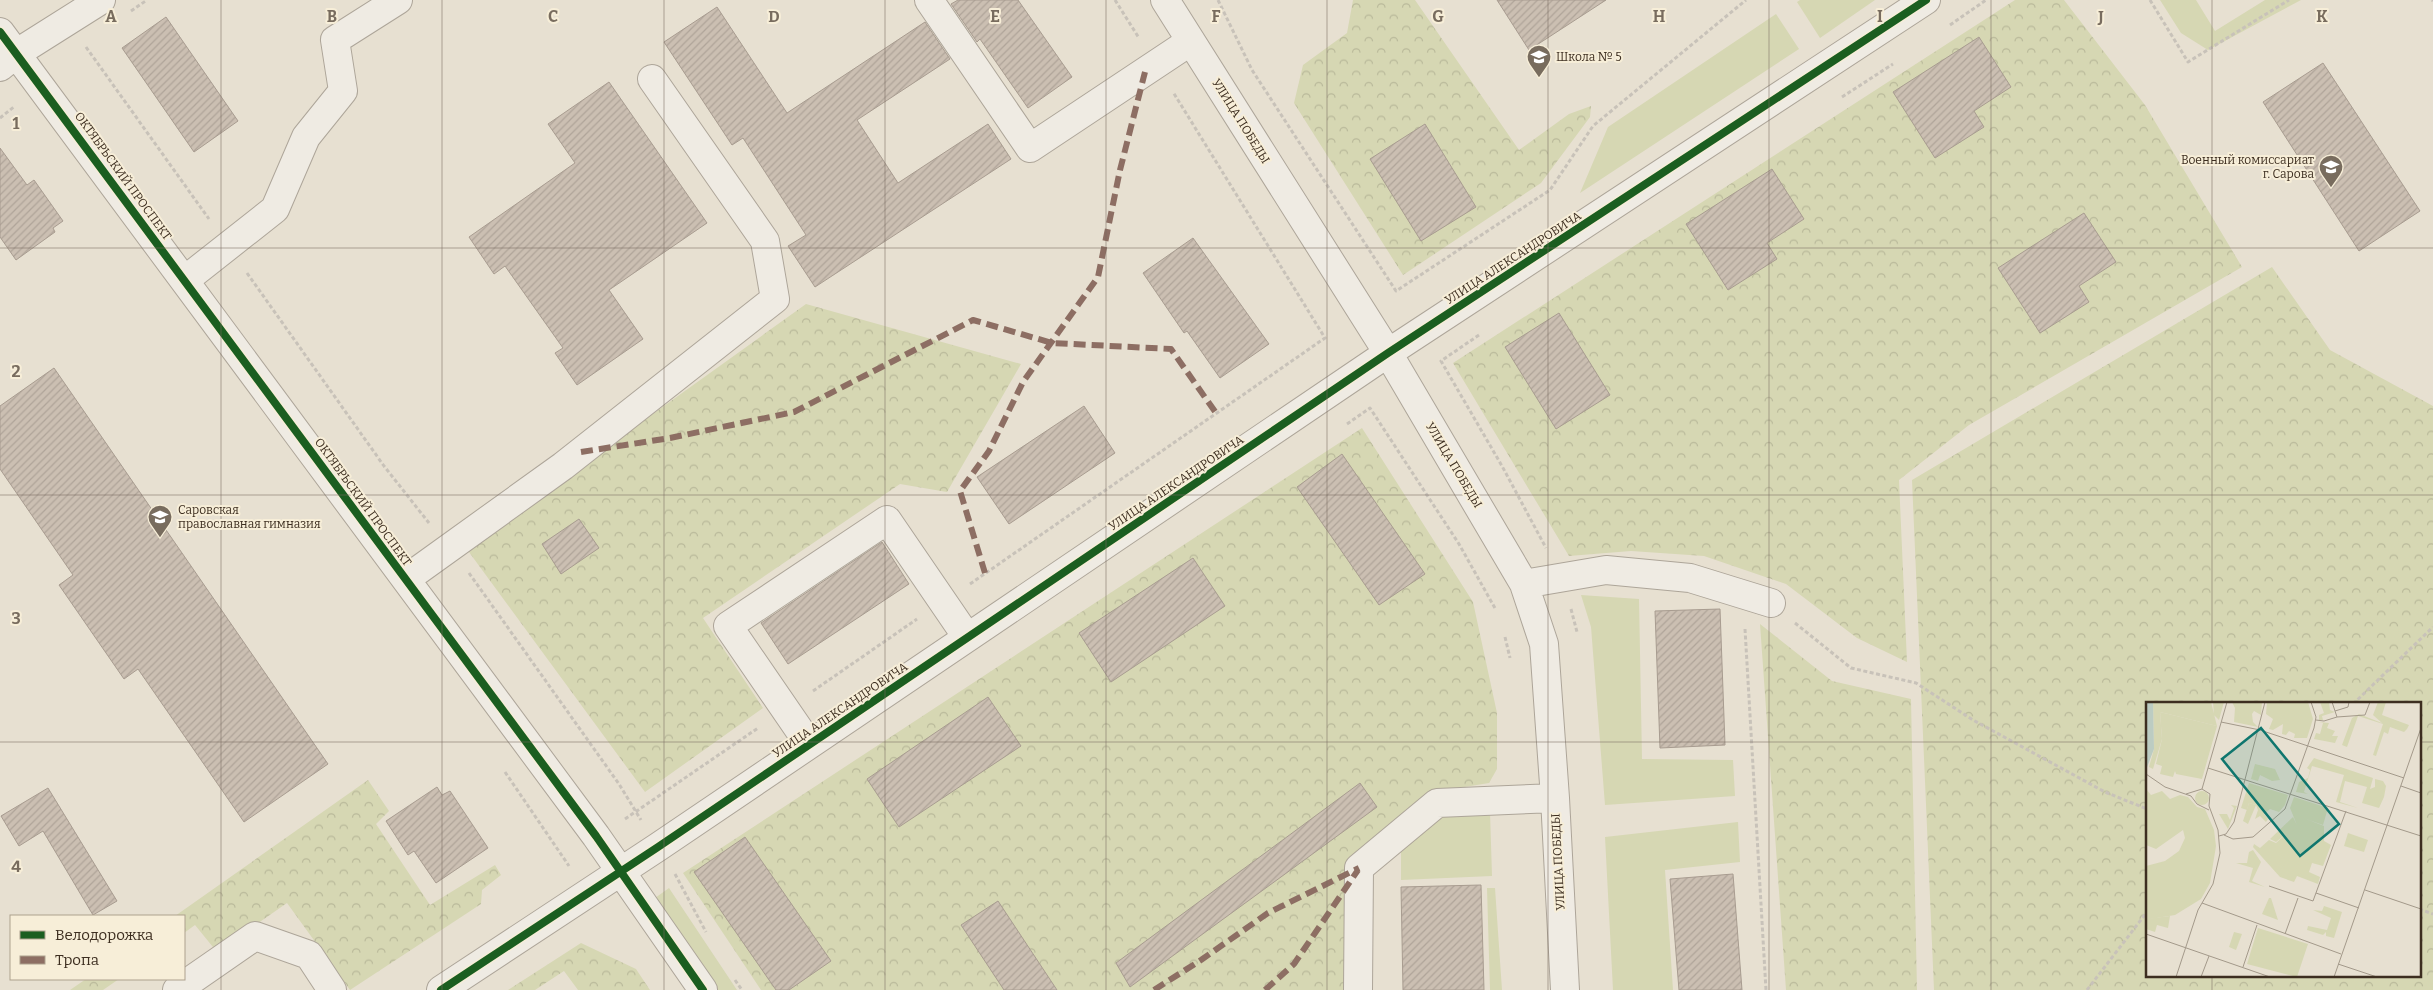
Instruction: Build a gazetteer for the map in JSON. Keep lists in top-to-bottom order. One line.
{"streets":{"street":["УЛИЦА ПОБЕДЫ","ОКТЯБРЬСКИЙ ПРОСПЕКТ","УЛИЦА АЛЕКСАНДРОВИЧА"]},"crossings":[["УЛИЦА ПОБЕДЫ","УЛИЦА АЛЕКСАНДРОВИЧА"],["ОКТЯБРЬСКИЙ ПРОСПЕКТ","УЛИЦА АЛЕКСАНДРОВИЧА"]],"places":{"school or university":["Школа № 5","Военный комиссариат г. Сарова","Саровская православная гимназия"]},"legend":["Велодорожка","Тропа"],"grid":{"columns":["A","B","C","D","E","F","G","H","I","J","K"],"rows":["1","2","3","4"]}}
